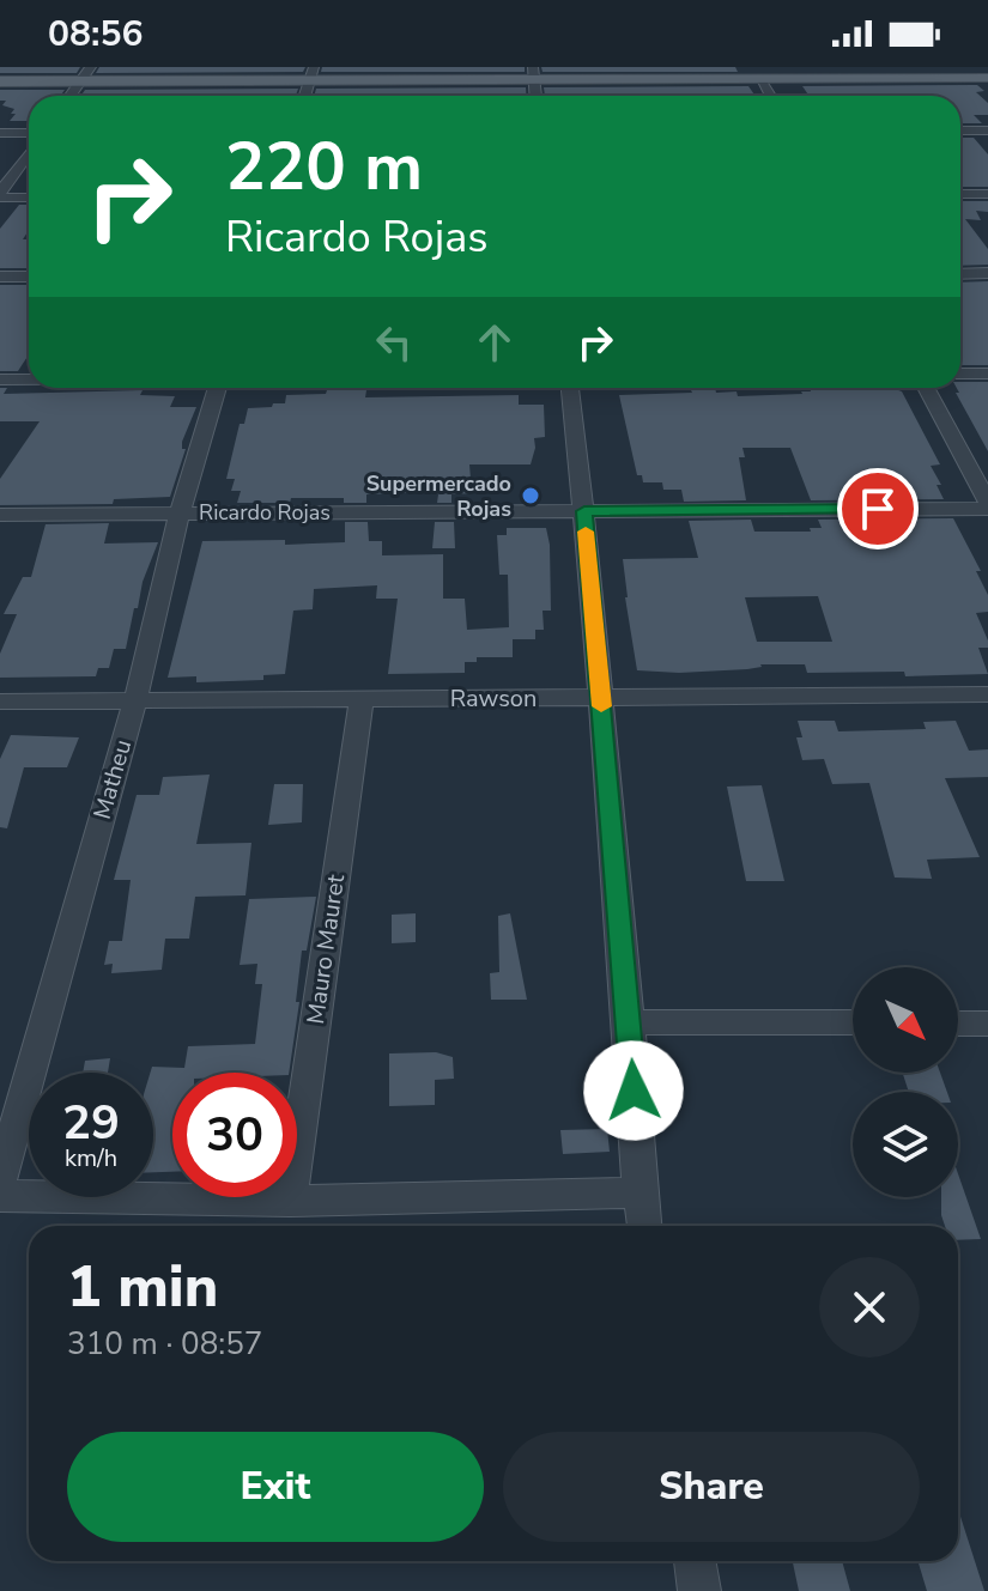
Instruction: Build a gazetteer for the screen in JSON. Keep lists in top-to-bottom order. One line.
{"streets":{"street":["Ricardo Rojas","Rawson","Matheu","Mauro Mauret"]},"crossings":[["Ricardo Rojas","Matheu"],["Rawson","Matheu"],["Rawson","Mauro Mauret"]],"places":["Supermercado Rojas"],"north":"bottom right","page":{"status":"08:56","turn":["220 m","Ricardo Rojas"],"speed":"29 km/h","limit":"30","heading":["1 min","310 m · 08:57"],"buttons":["Exit","Share"]}}
